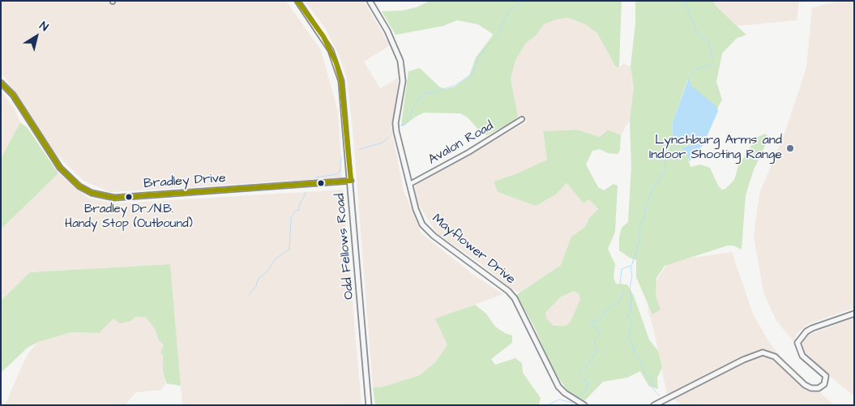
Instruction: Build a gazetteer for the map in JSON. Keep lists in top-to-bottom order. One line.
{"streets":{"street":["Avalon Road","Bradley Drive","Odd Fellows Road","Mayflower Drive"]},"crossings":[["Avalon Road","Mayflower Drive"],["Bradley Drive","Odd Fellows Road"]],"places":["Lynchburg Arms and Indoor Shooting Range","Bradley Dr./N.B. Handy Stop (Outbound)"],"north":"top right"}
